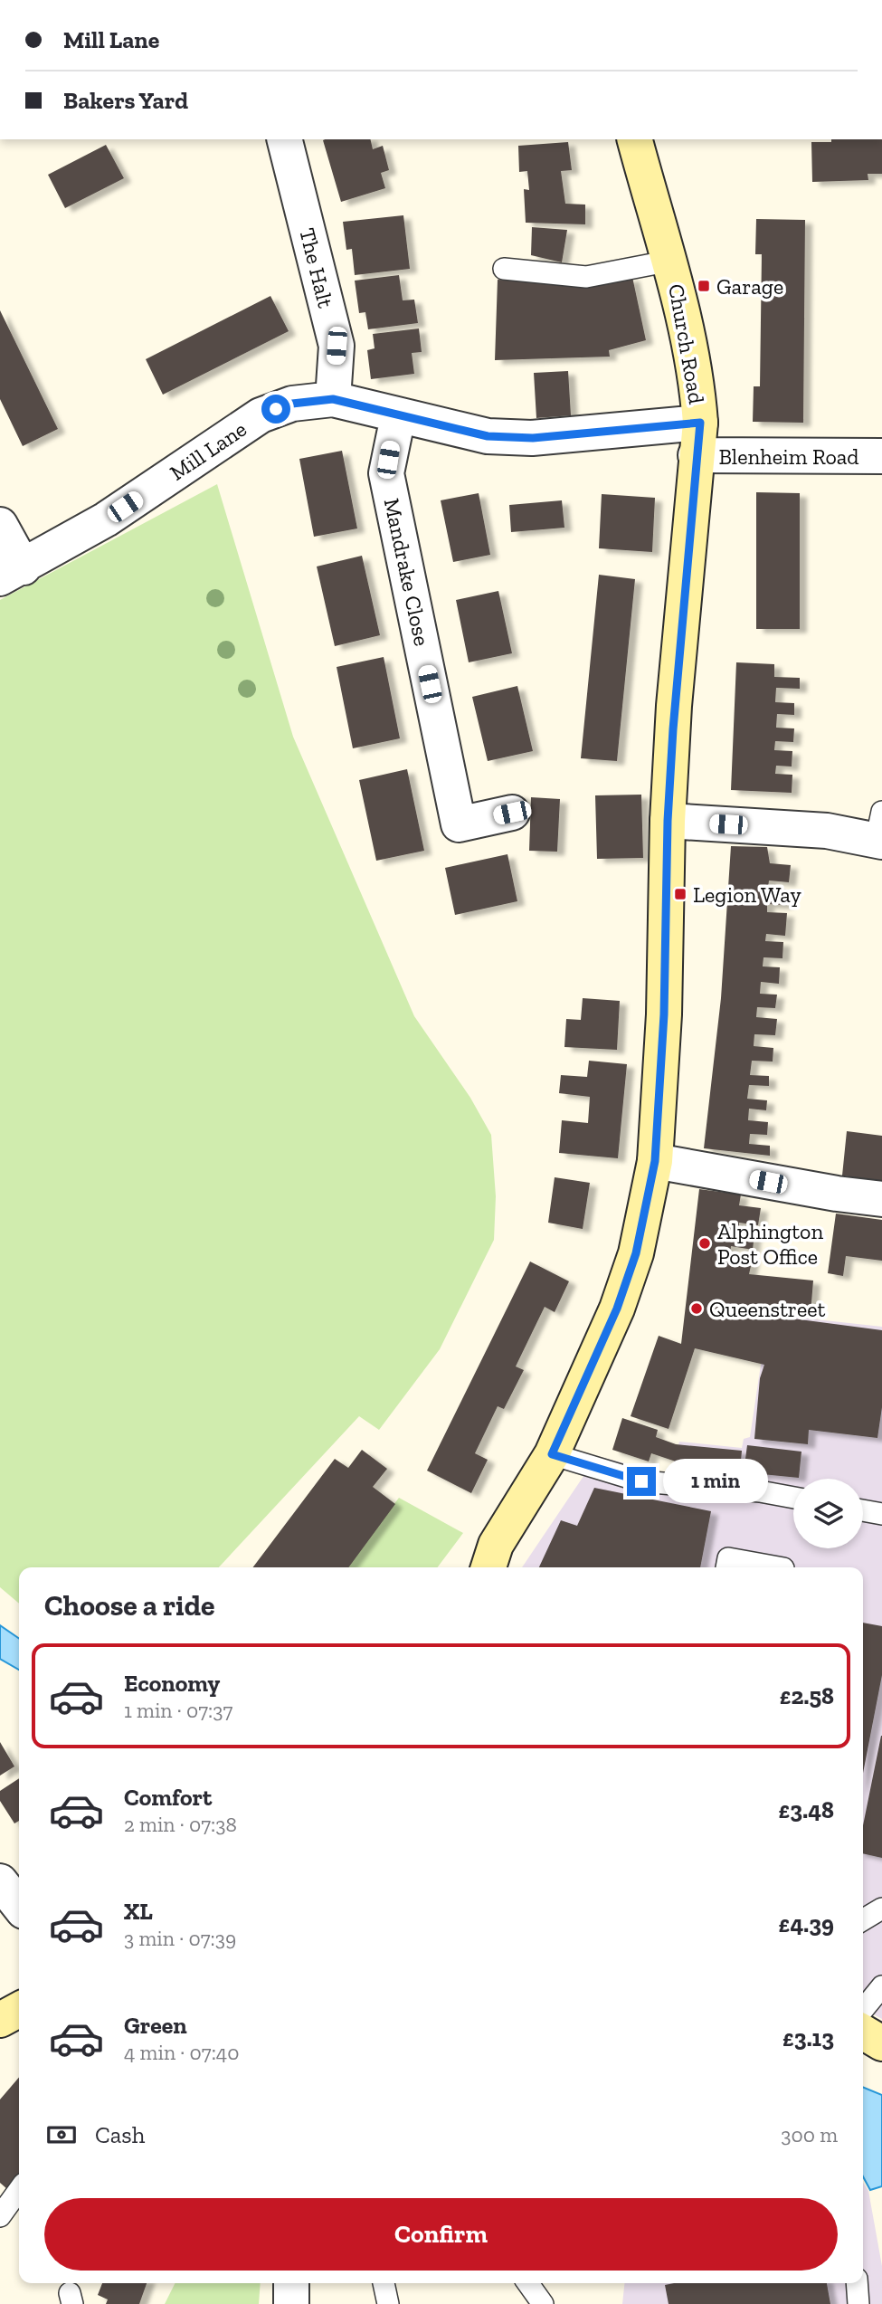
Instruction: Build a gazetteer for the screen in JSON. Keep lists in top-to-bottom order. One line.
{"streets":{"main road":["Church Road"],"street":["The Halt","Mill Lane","Blenheim Road","Mandrake Close"]},"crossings":[["The Halt","Mill Lane"],["Church Road","Mill Lane"],["Church Road","Blenheim Road"],["Mill Lane","Blenheim Road"],["Mill Lane","Mandrake Close"]],"places":{"transit":["Garage","Legion Way"],"other":["Alphington Post Office","Queenstreet"]},"page":{"banner":["Mill Lane","Bakers Yard"],"bubble":"1 min","heading":"Choose a ride","list":[{"name":"Economy","note":"1 min · 07:37","value":"£2.58"},{"name":"Comfort","note":"2 min · 07:38","value":"£3.48"},{"name":"XL","note":"3 min · 07:39","value":"£4.39"},{"name":"Green","note":"4 min · 07:40","value":"£3.13"}],"pay":["Cash","300 m"],"buttons":"Confirm"}}
